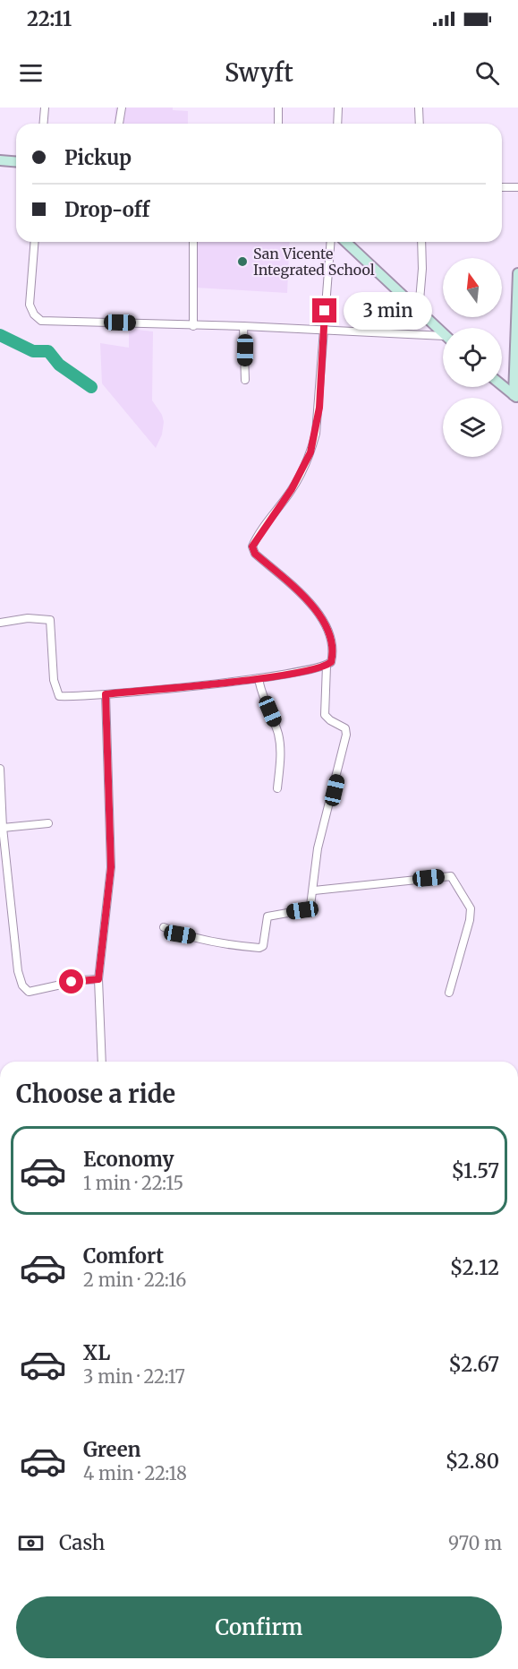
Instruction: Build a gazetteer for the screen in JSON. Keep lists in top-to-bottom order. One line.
{"places":["San Vicente Integrated School"],"north":"top","page":{"status":"22:11","header":"Swyft","banner":["Pickup","Drop-off"],"bubble":"3 min","heading":"Choose a ride","list":[{"name":"Economy","note":"1 min · 22:15","value":"$1.57"},{"name":"Comfort","note":"2 min · 22:16","value":"$2.12"},{"name":"XL","note":"3 min · 22:17","value":"$2.67"},{"name":"Green","note":"4 min · 22:18","value":"$2.80"}],"pay":["Cash","970 m"],"buttons":"Confirm"}}
